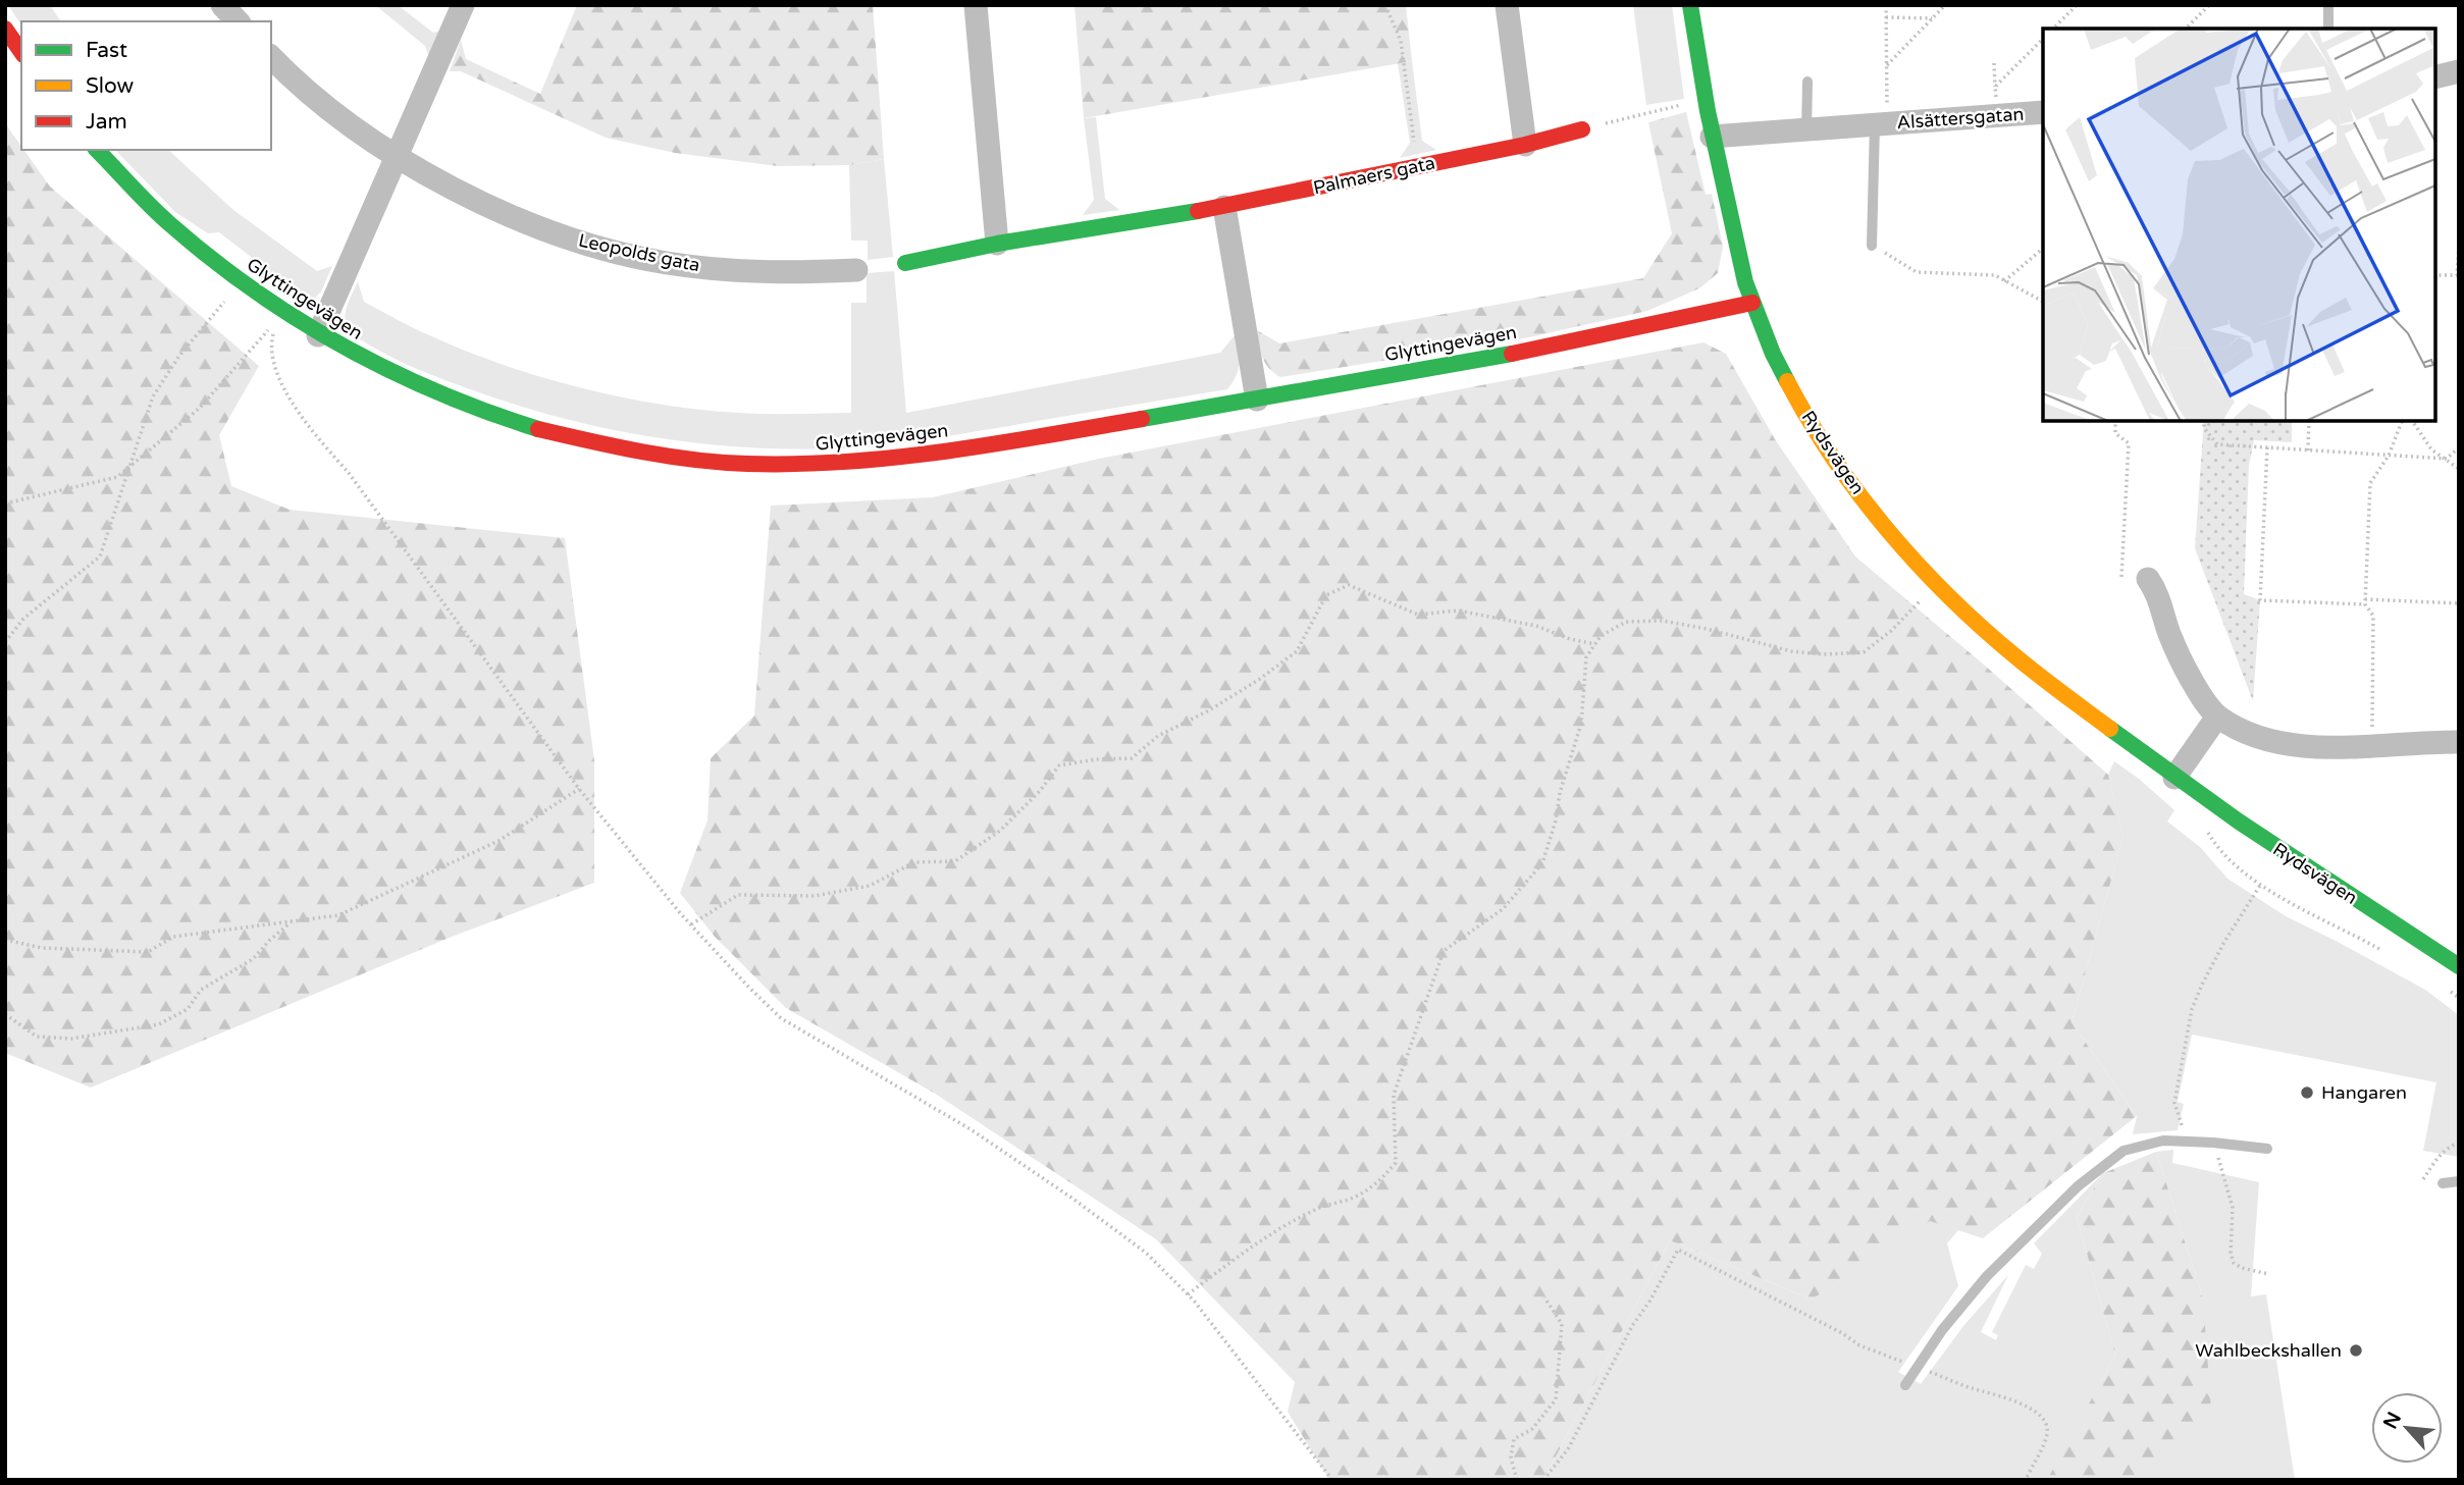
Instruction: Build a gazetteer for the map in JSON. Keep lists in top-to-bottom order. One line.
{"streets":{"street":["Alsättersgatan","Palmaers gata","Leopolds gata","Glyttingevägen","Rydsvägen"]},"crossings":[["Alsättersgatan","Rydsvägen"],["Glyttingevägen","Rydsvägen"]],"places":["Hangaren","Wahlbeckshallen"],"legend":["Fast","Slow","Jam"],"north":"top left"}
